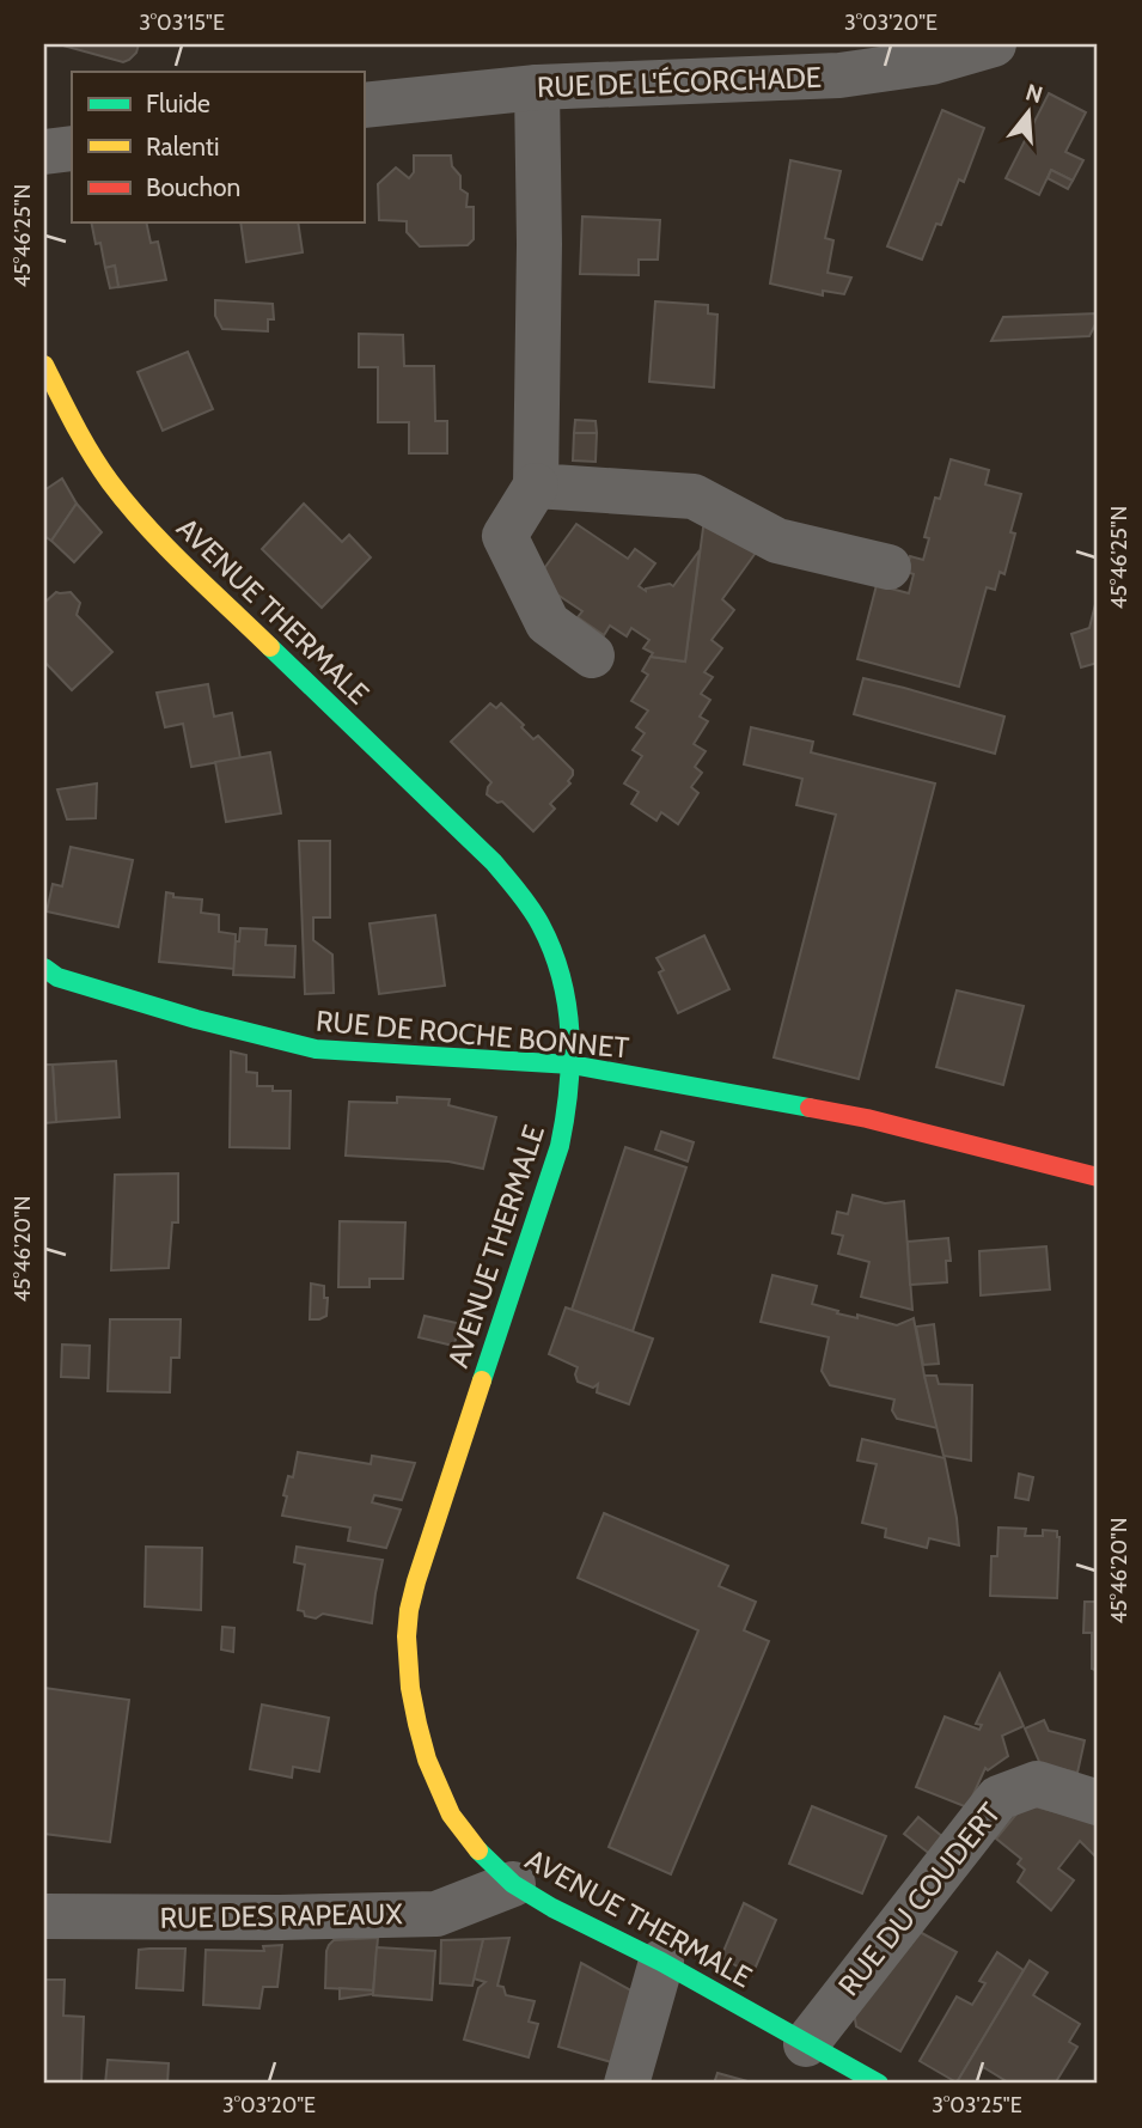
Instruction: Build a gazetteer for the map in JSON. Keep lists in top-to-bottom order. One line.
{"streets":{"main road":["AVENUE THERMALE","RUE DE ROCHE BONNET"],"street":["RUE DE L'ÉCORCHADE","RUE DU COUDERT","RUE DES RAPEAUX"]},"crossings":[["AVENUE THERMALE","RUE DE ROCHE BONNET"],["AVENUE THERMALE","RUE DU COUDERT"],["AVENUE THERMALE","RUE DES RAPEAUX"]],"legend":["Fluide","Ralenti","Bouchon"],"north":"top","coordinates":["3°03'15\"E","3°03'20\"E","45°46'25\"N","45°46'20\"N","3°03'25\"E"]}
